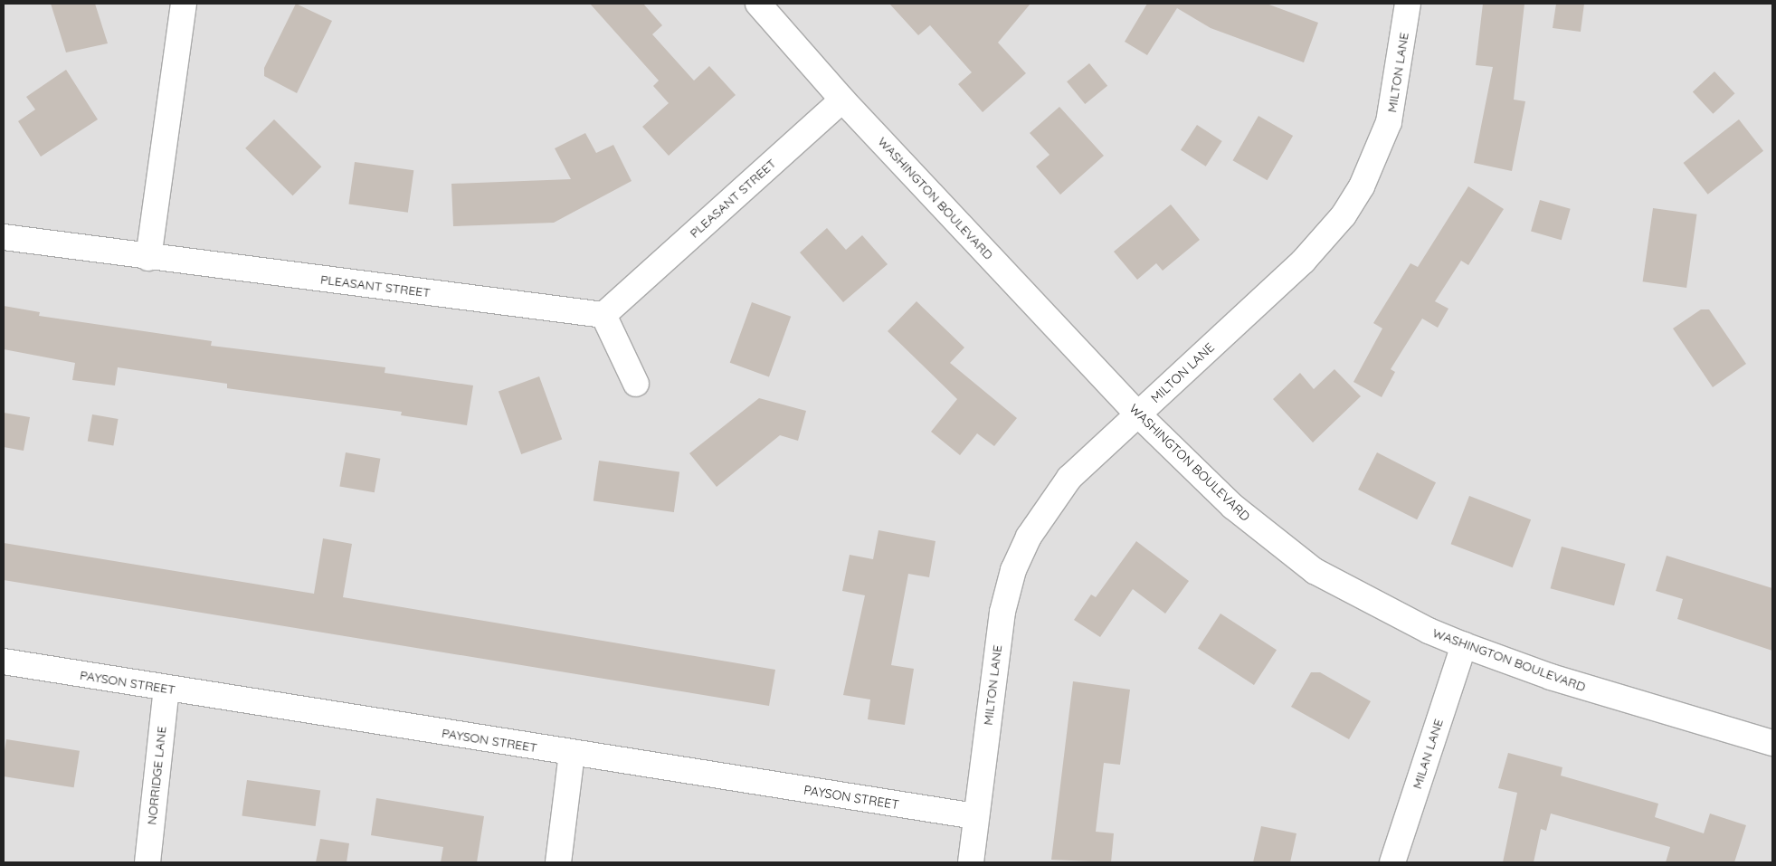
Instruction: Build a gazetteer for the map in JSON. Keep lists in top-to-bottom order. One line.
{"streets":{"street":["MILTON LANE","PLEASANT STREET","WASHINGTON BOULEVARD","PAYSON STREET","MILAN LANE","NORRIDGE LANE"]},"crossings":[["MILTON LANE","WASHINGTON BOULEVARD"],["MILTON LANE","PAYSON STREET"],["PLEASANT STREET","WASHINGTON BOULEVARD"],["WASHINGTON BOULEVARD","MILAN LANE"],["PAYSON STREET","NORRIDGE LANE"]]}
